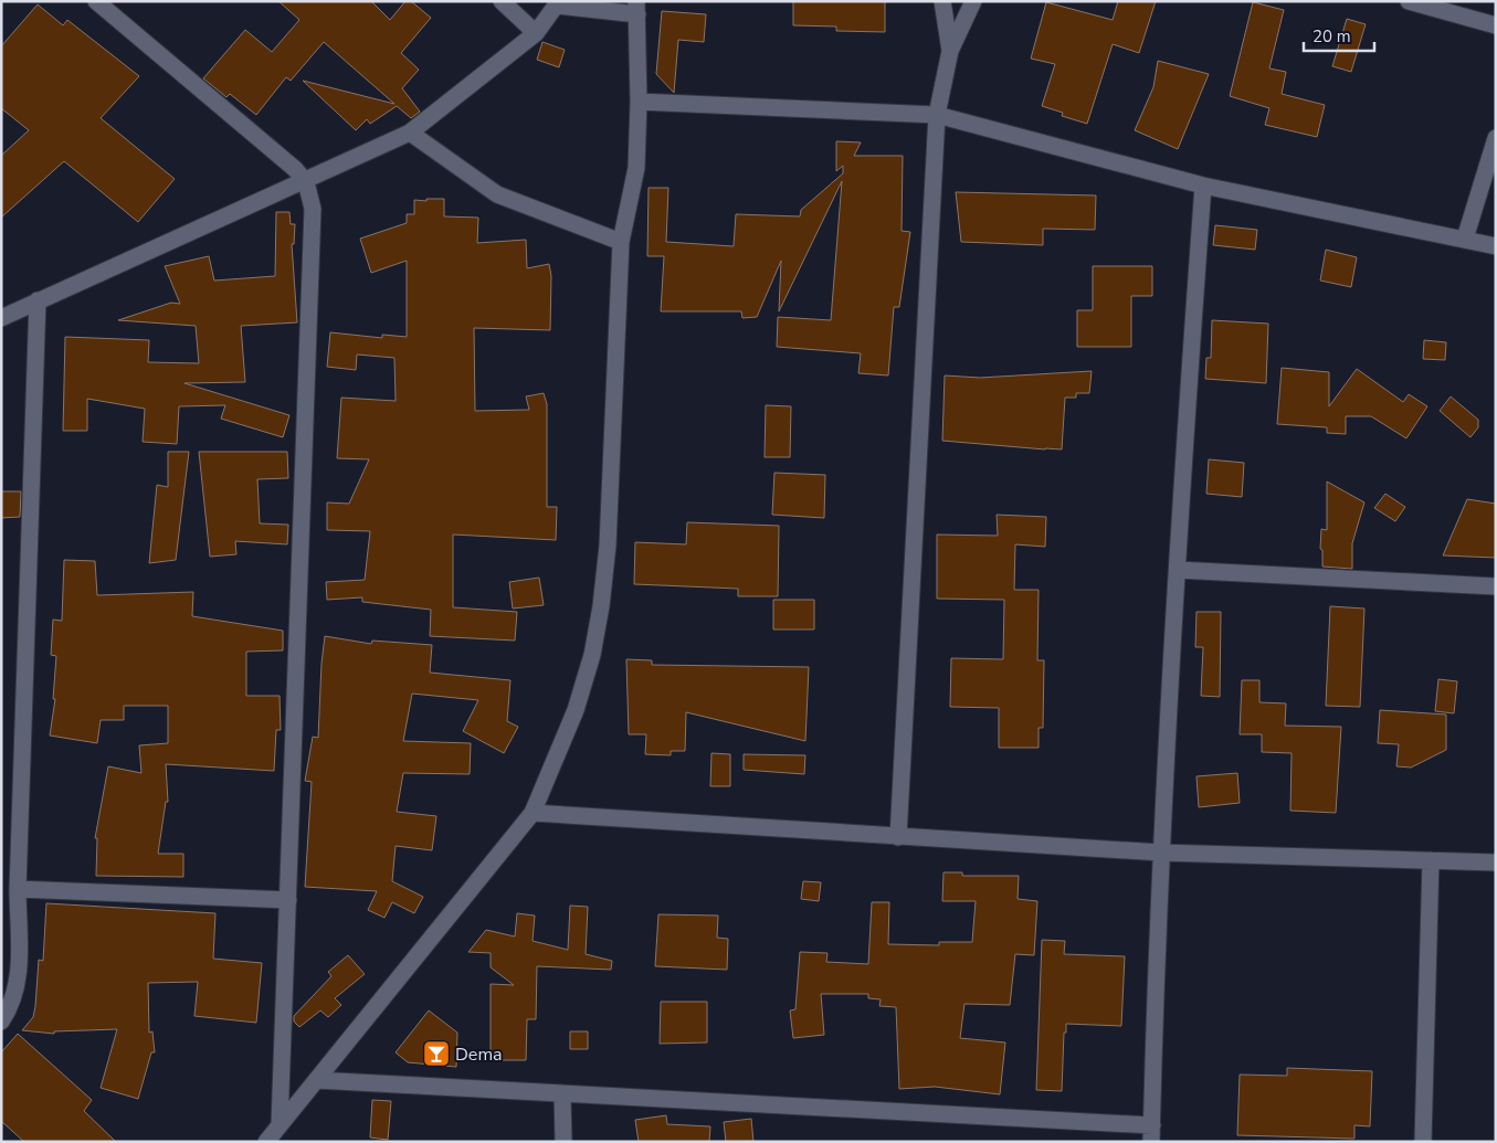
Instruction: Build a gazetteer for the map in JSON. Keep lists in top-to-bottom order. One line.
{"places":{"bar":["Dema"]},"scale_bar":"20 m"}
